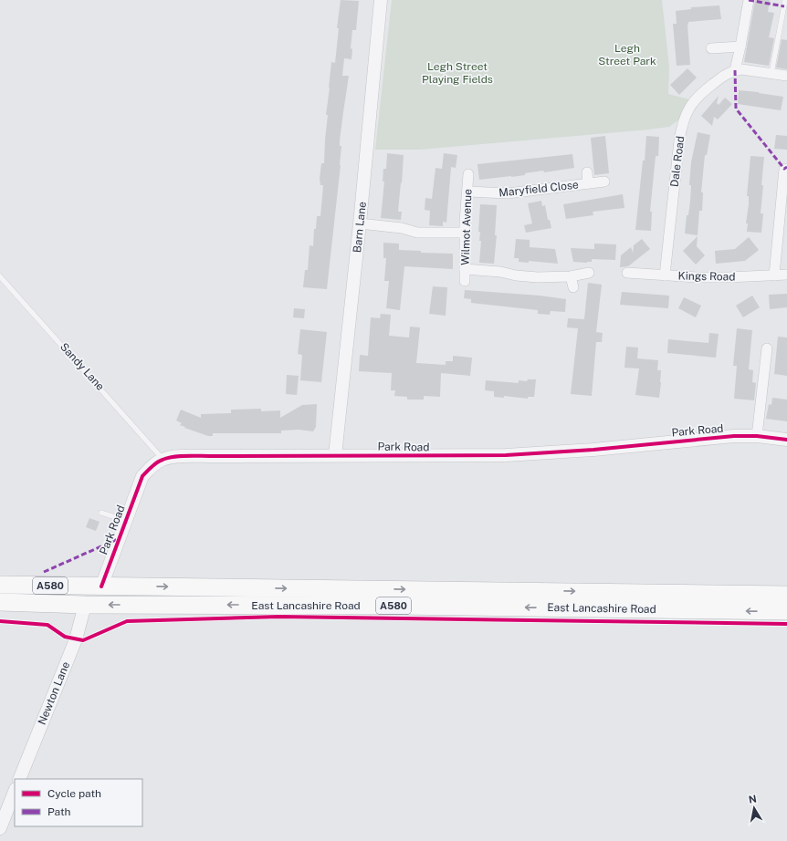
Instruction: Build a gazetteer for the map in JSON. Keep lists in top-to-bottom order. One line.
{"streets":{"highway":["A580","East Lancashire Road"],"street":["Dale Road","Maryfield Close","Barn Lane","Wilmot Avenue","Kings Road","Park Road","Newton Lane"],"lane":["Sandy Lane"]},"crossings":[["Dale Road","Kings Road"],["Maryfield Close","Wilmot Avenue"],["Barn Lane","Park Road"],["Sandy Lane","Park Road"],["Park Road","East Lancashire Road"],["East Lancashire Road","Newton Lane"]],"parks":["Legh Street Park","Legh Street Playing Fields"],"legend":["Cycle path","Path"],"north":"top"}
